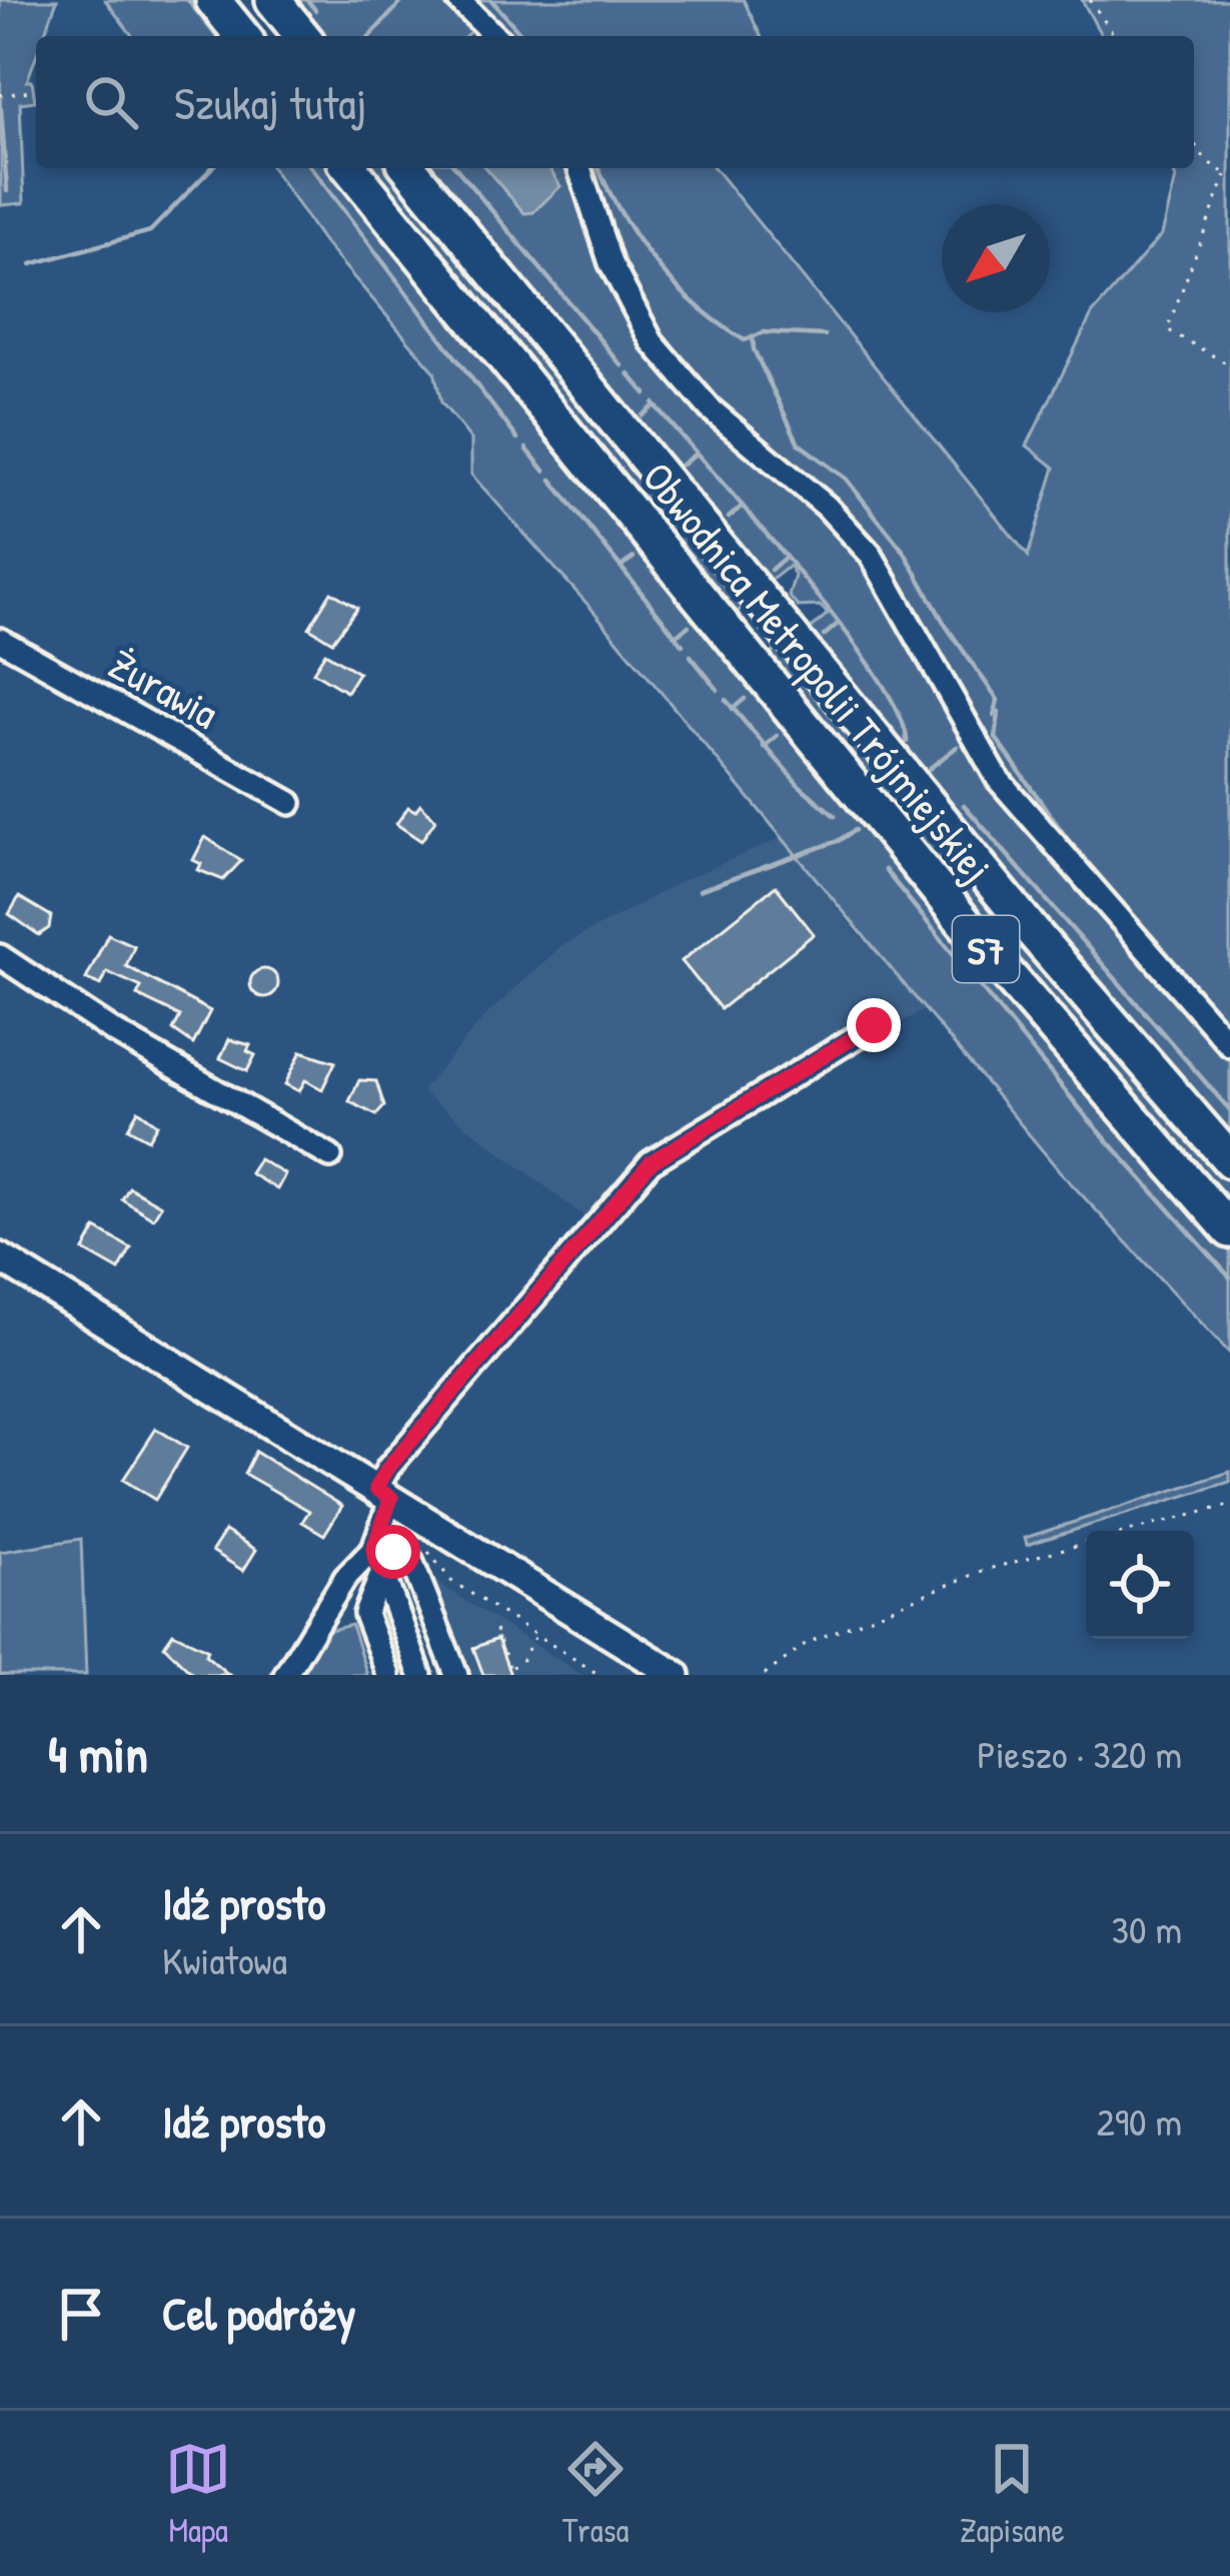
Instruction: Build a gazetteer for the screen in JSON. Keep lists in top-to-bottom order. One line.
{"streets":{"highway":["Obwodnica Metropolii Trójmiejskiej","S7"],"street":["Żurawia"]},"north":"bottom left","page":{"search":"Szukaj tutaj","heading":["4 min","Pieszo · 320 m"],"list":[["Idź prosto","Kwiatowa","30 m"],["Idź prosto","290 m"],"Cel podróży"],"nav":["Mapa","Trasa","Zapisane"]}}
